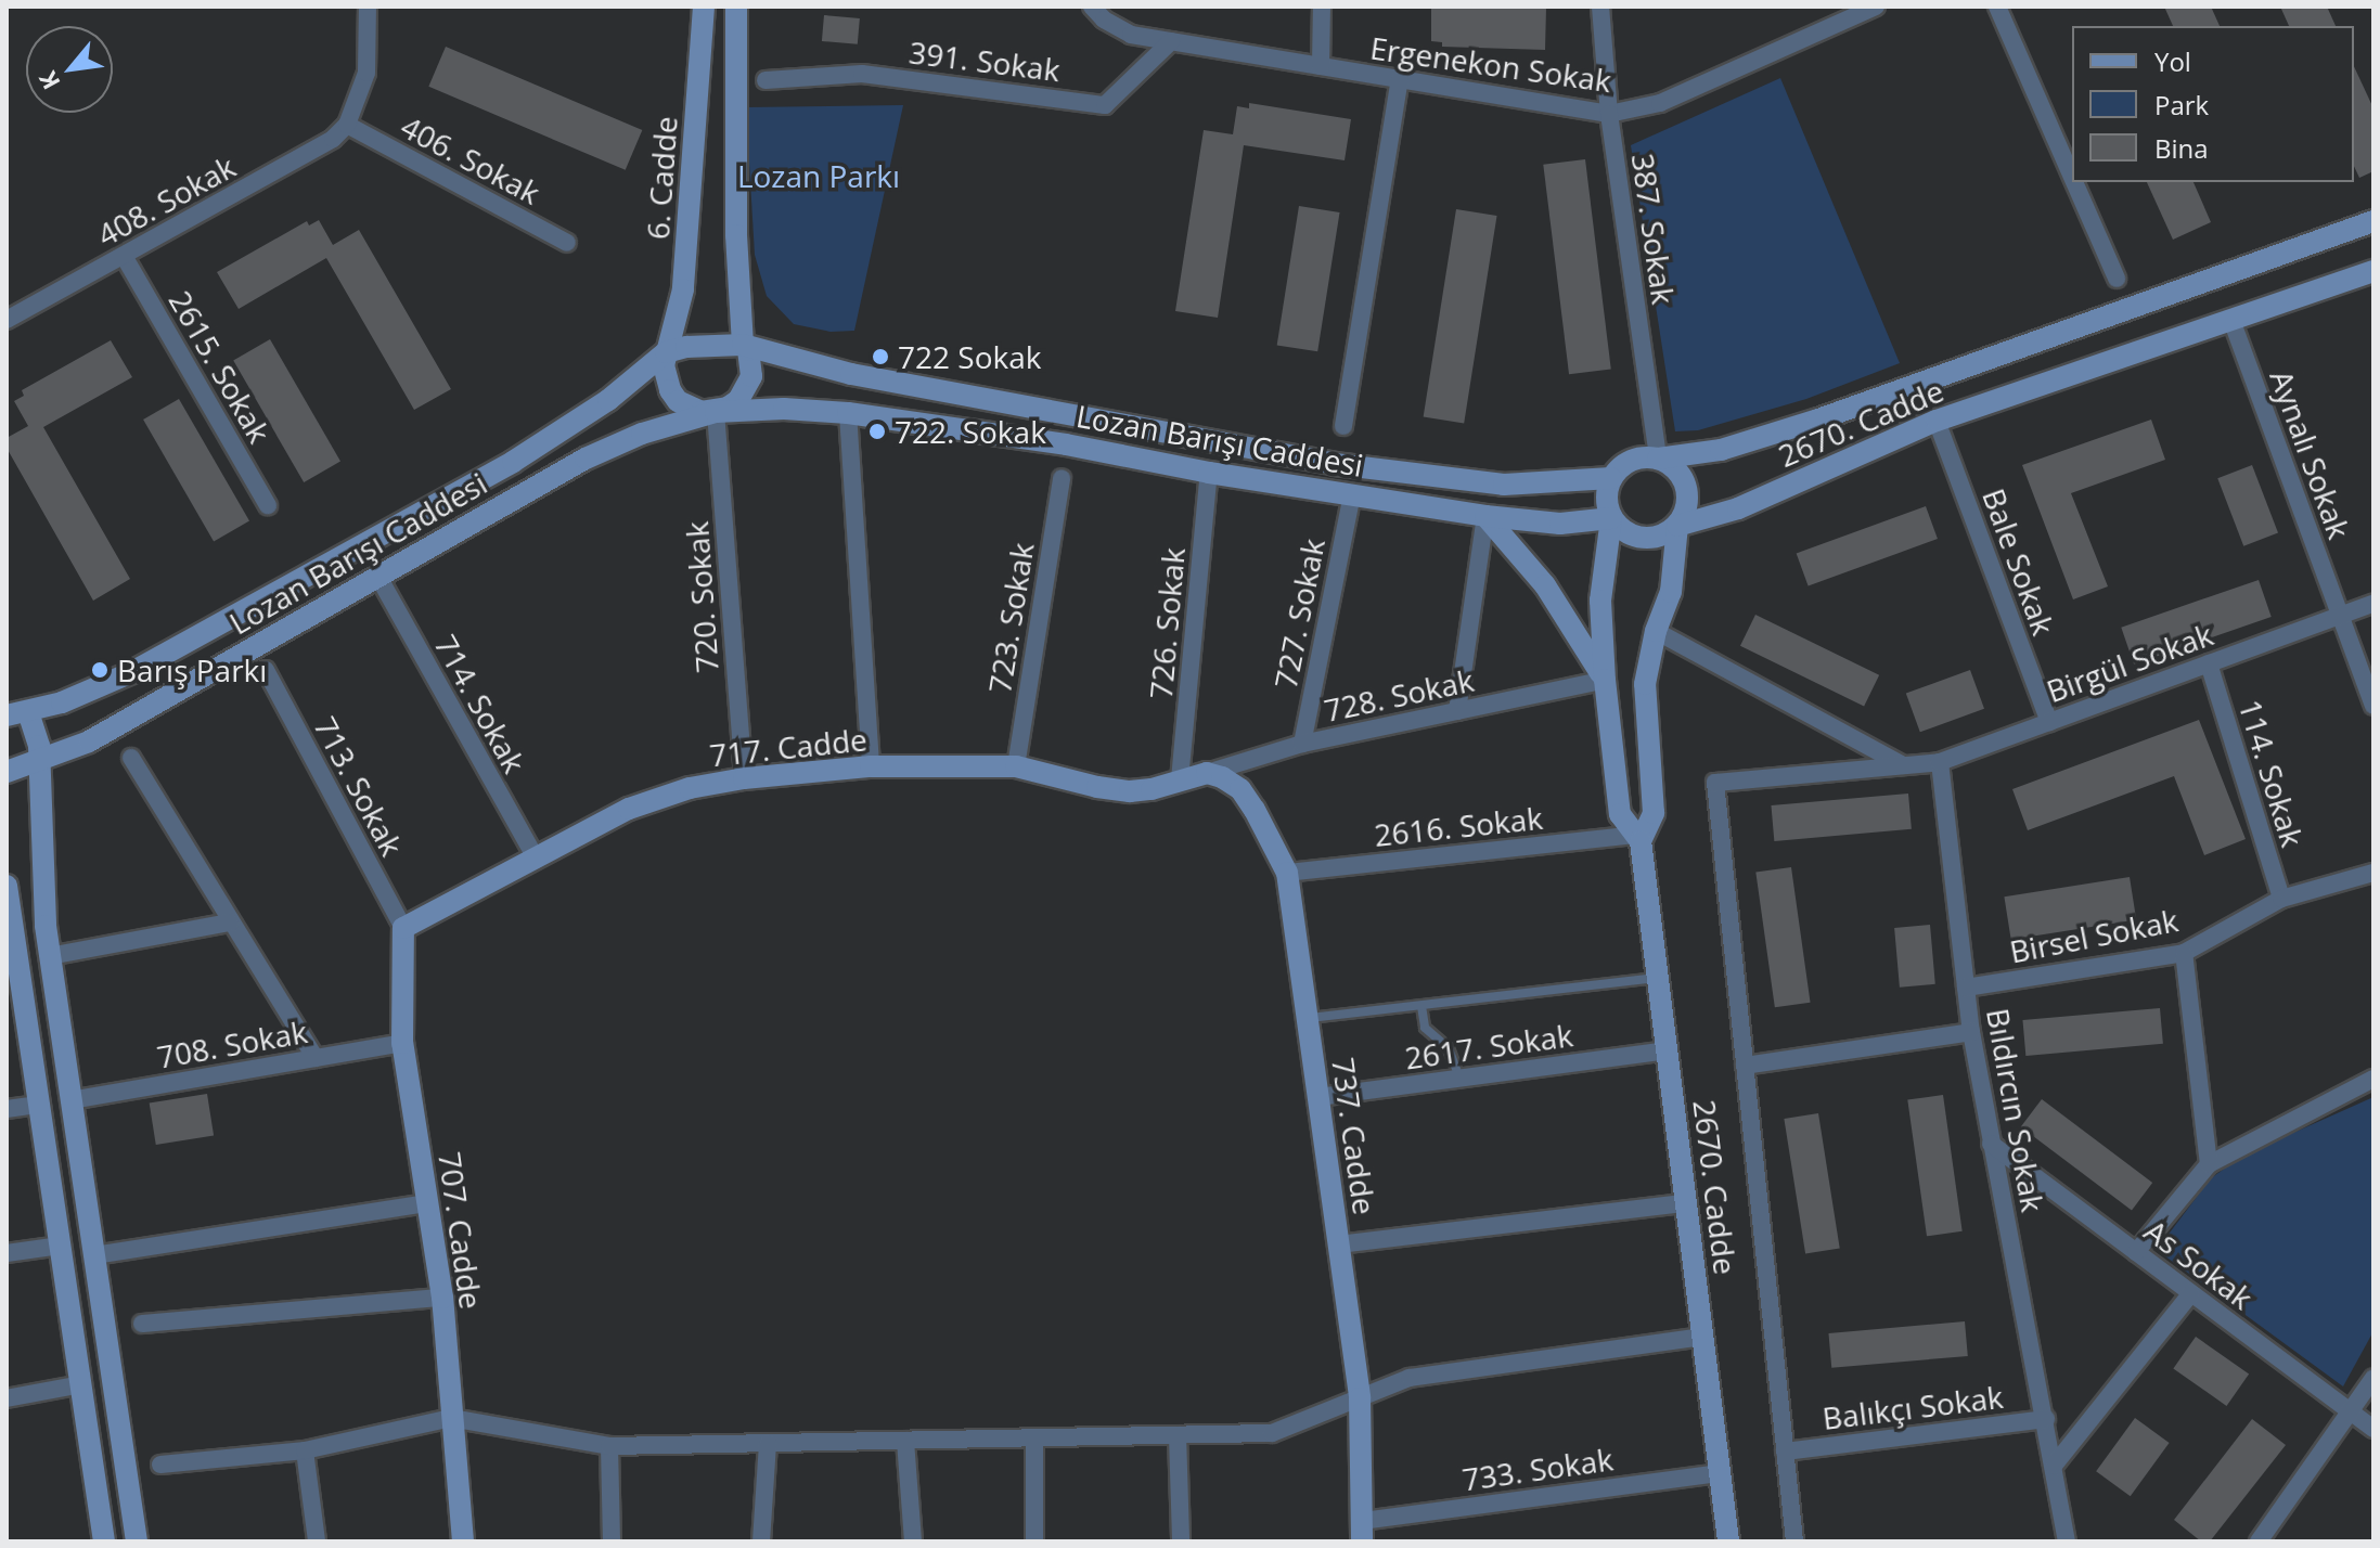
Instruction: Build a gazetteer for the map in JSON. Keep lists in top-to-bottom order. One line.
{"streets":{"main road":["6. Cadde","2670. Cadde","Lozan Barışı Caddesi","717. Cadde","737. Cadde","707. Cadde"],"street":["391. Sokak","Ergenekon Sokak","406. Sokak","408. Sokak","387. Sokak","2615. Sokak","Aynalı Sokak","Bale Sokak","720. Sokak","727. Sokak","723. Sokak","726. Sokak","Birgül Sokak","728. Sokak","714. Sokak","114. Sokak","713. Sokak","2616. Sokak","Birsel Sokak","708. Sokak","2617. Sokak","Bıldırcın Sokak","As Sokak","Balıkçı Sokak","733. Sokak"]},"crossings":[["391. Sokak","Ergenekon Sokak"],["Ergenekon Sokak","387. Sokak"],["406. Sokak","408. Sokak"],["6. Cadde","Lozan Barışı Caddesi"],["6. Cadde","720. Sokak"],["408. Sokak","2615. Sokak"],["387. Sokak","2670. Cadde"],["387. Sokak","Lozan Barışı Caddesi"],["2670. Cadde","Lozan Barışı Caddesi"],["2670. Cadde","Aynalı Sokak"],["2670. Cadde","Bale Sokak"],["2670. Cadde","728. Sokak"],["2670. Cadde","2616. Sokak"],["2670. Cadde","2617. Sokak"],["2670. Cadde","733. Sokak"],["Lozan Barışı Caddesi","720. Sokak"],["Lozan Barışı Caddesi","727. Sokak"],["Lozan Barışı Caddesi","726. Sokak"],["Lozan Barışı Caddesi","714. Sokak"],["Aynalı Sokak","Birgül Sokak"],["Bale Sokak","Birgül Sokak"],["720. Sokak","717. Cadde"],["727. Sokak","728. Sokak"],["723. Sokak","717. Cadde"],["726. Sokak","717. Cadde"],["Birgül Sokak","114. Sokak"],["Birgül Sokak","Bıldırcın Sokak"],["728. Sokak","717. Cadde"],["728. Sokak","737. Cadde"],["714. Sokak","717. Cadde"],["717. Cadde","713. Sokak"],["717. Cadde","737. Cadde"],["717. Cadde","707. Cadde"],["114. Sokak","Birsel Sokak"],["713. Sokak","707. Cadde"],["2616. Sokak","737. Cadde"],["Birsel Sokak","Bıldırcın Sokak"],["708. Sokak","707. Cadde"],["2617. Sokak","737. Cadde"],["Bıldırcın Sokak","As Sokak"],["Bıldırcın Sokak","Balıkçı Sokak"],["737. Cadde","733. Sokak"]],"parks":["Lozan Parkı"],"places":["722 Sokak","722. Sokak","Barış Parkı"],"legend":["Yol","Park","Bina"],"north":"bottom left"}
